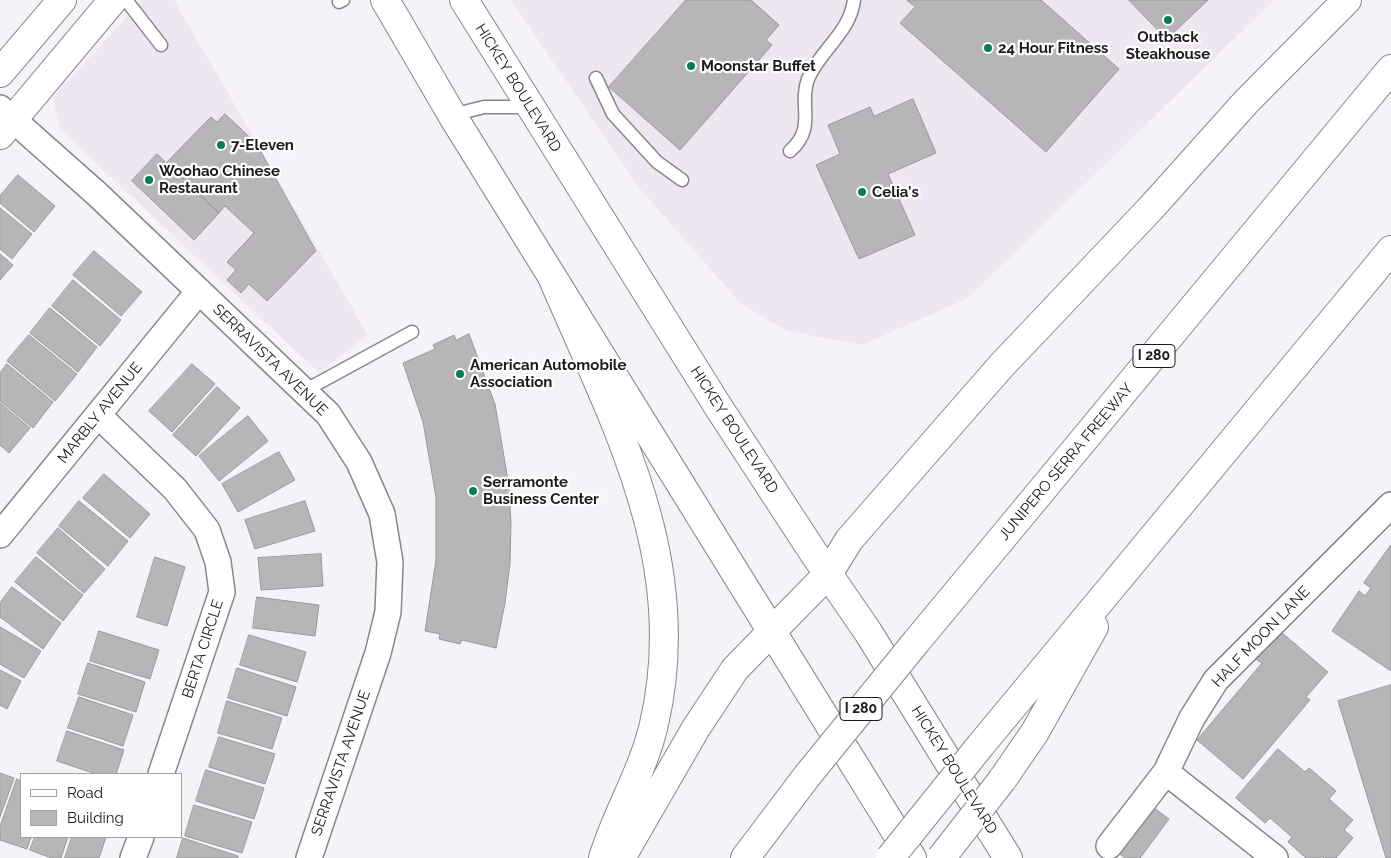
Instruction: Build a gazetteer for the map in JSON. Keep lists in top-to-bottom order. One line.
{"streets":{"main road":["HICKEY BOULEVARD","I 280","JUNIPERO SERRA FREEWAY"],"street":["SERRAVISTA AVENUE","MARBLY AVENUE","HALF MOON LANE","BERTA CIRCLE"]},"crossings":[["SERRAVISTA AVENUE","MARBLY AVENUE"],["MARBLY AVENUE","BERTA CIRCLE"]],"places":["Outback Steakhouse","24 Hour Fitness","Moonstar Buffet","7-Eleven","Woohao Chinese Restaurant","Celia's","American Automobile Association","Serramonte Business Center"],"legend":["Road","Building"]}
